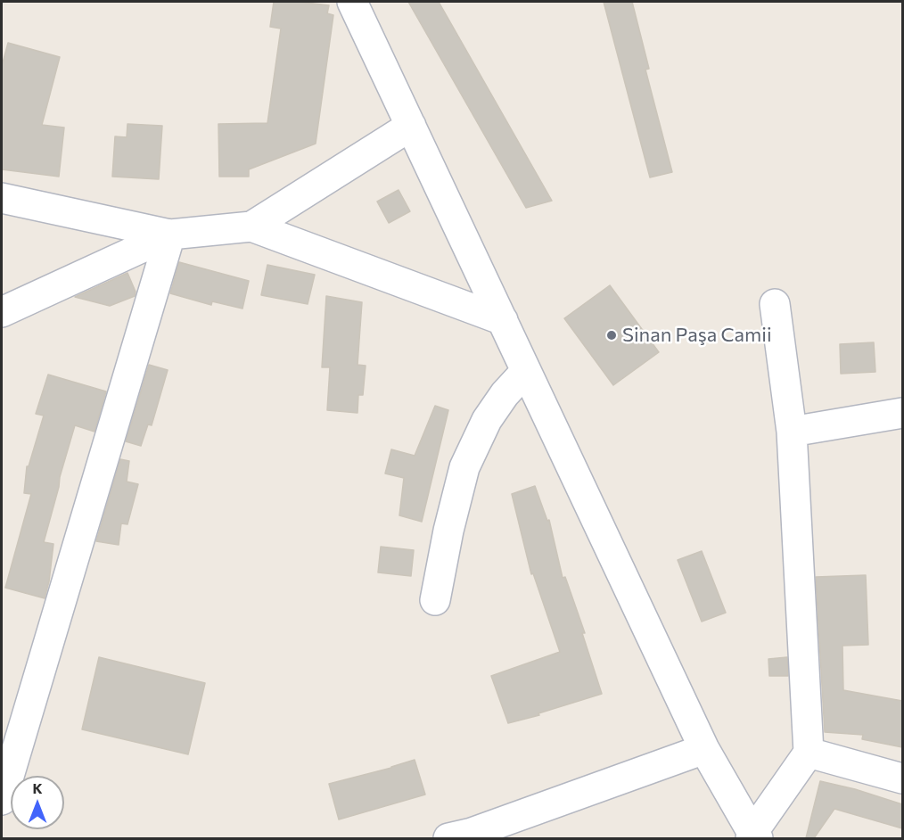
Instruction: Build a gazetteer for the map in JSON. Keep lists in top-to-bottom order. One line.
{"places":["Sinan Paşa Camii"],"north":"top"}
